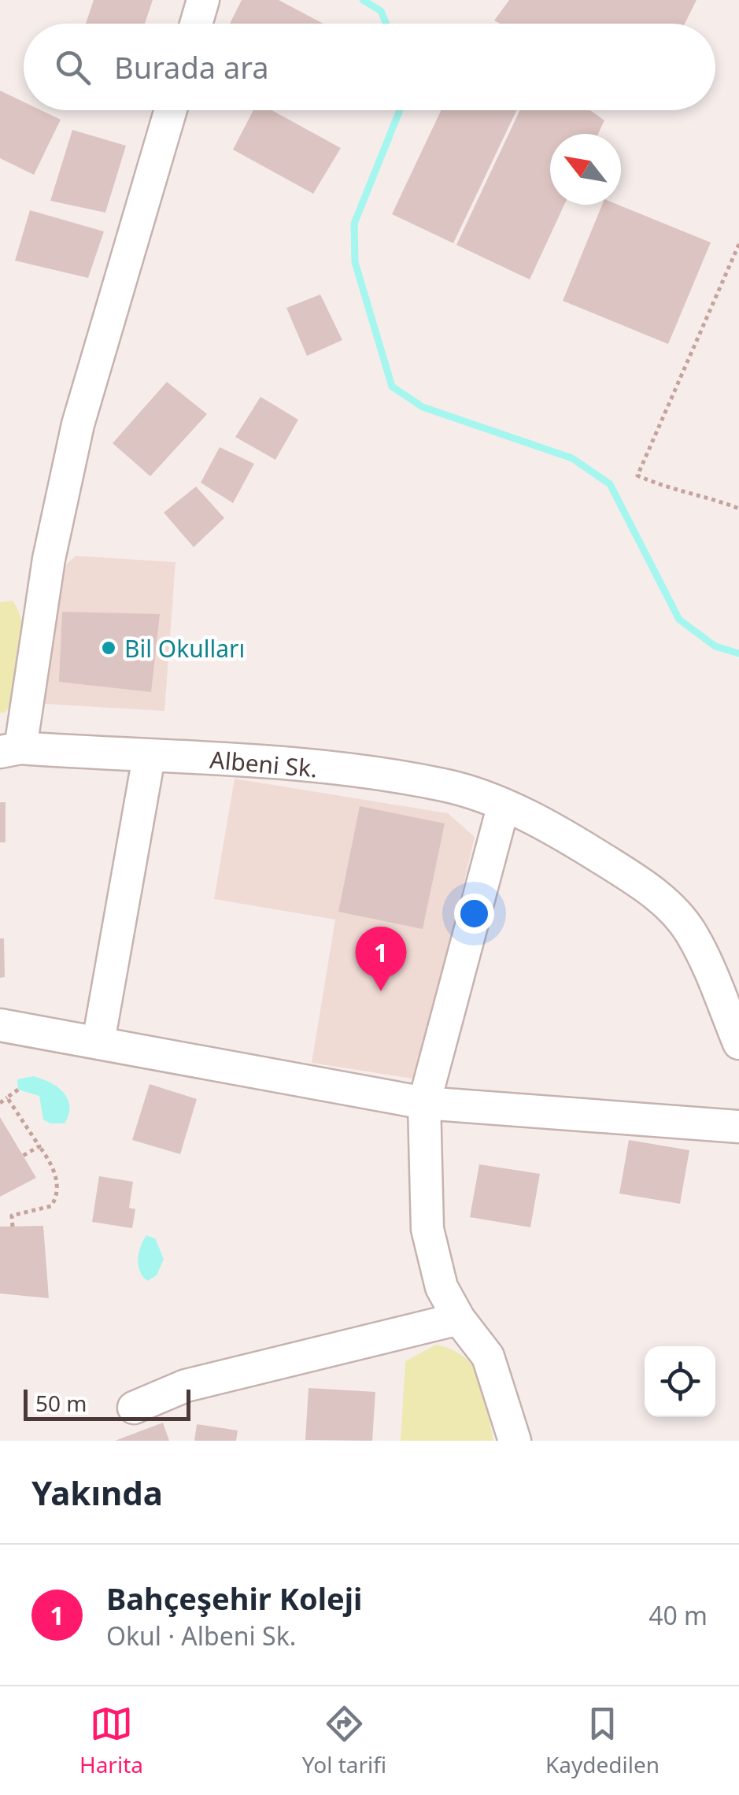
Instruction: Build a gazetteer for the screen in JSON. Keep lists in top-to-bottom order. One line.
{"streets":{"street":["Albeni Sk."]},"places":["Bil Okulları"],"scale_bar":"50 m","north":"top left","page":{"search":"Burada ara","pins":"1","scale":"50 m","heading":"Yakında","list":[{"mark":"1","name":"Bahçeşehir Koleji","note":"Okul · Albeni Sk.","value":"40 m"}],"nav":["Harita","Yol tarifi","Kaydedilen"]}}
